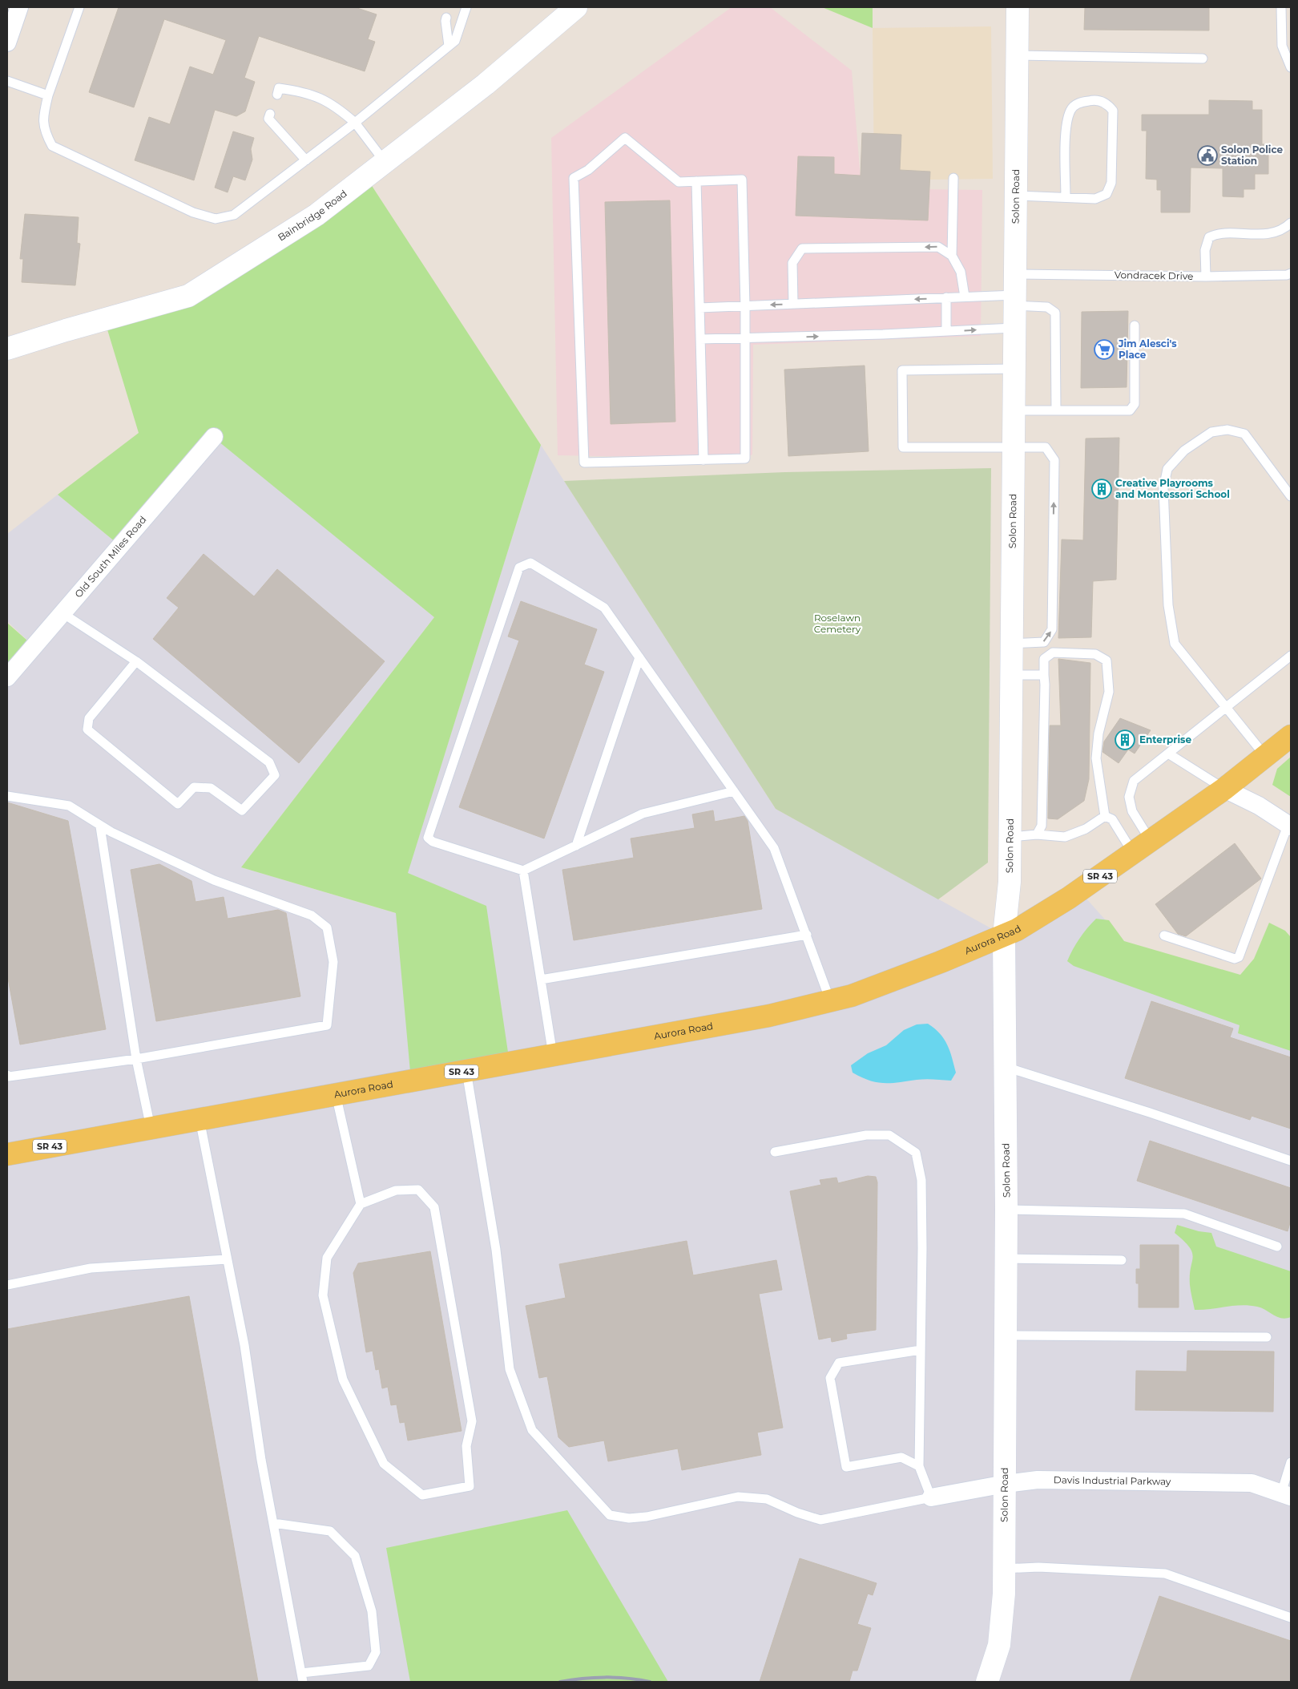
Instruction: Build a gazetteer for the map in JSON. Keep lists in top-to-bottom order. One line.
{"streets":{"main road":["SR 43","Aurora Road"],"street":["Solon Road","Bainbridge Road","Old South Miles Road","Davis Industrial Parkway"],"lane":["Vondracek Drive"]},"crossings":[["Solon Road","Vondracek Drive"],["Solon Road","Aurora Road"],["Solon Road","Davis Industrial Parkway"]],"parks":["Roselawn Cemetery"],"places":{"public building":["Solon Police Station"],"supermarket":["Jim Alesci's Place"],"building":["Creative Playrooms and Montessori School","Enterprise"]}}
